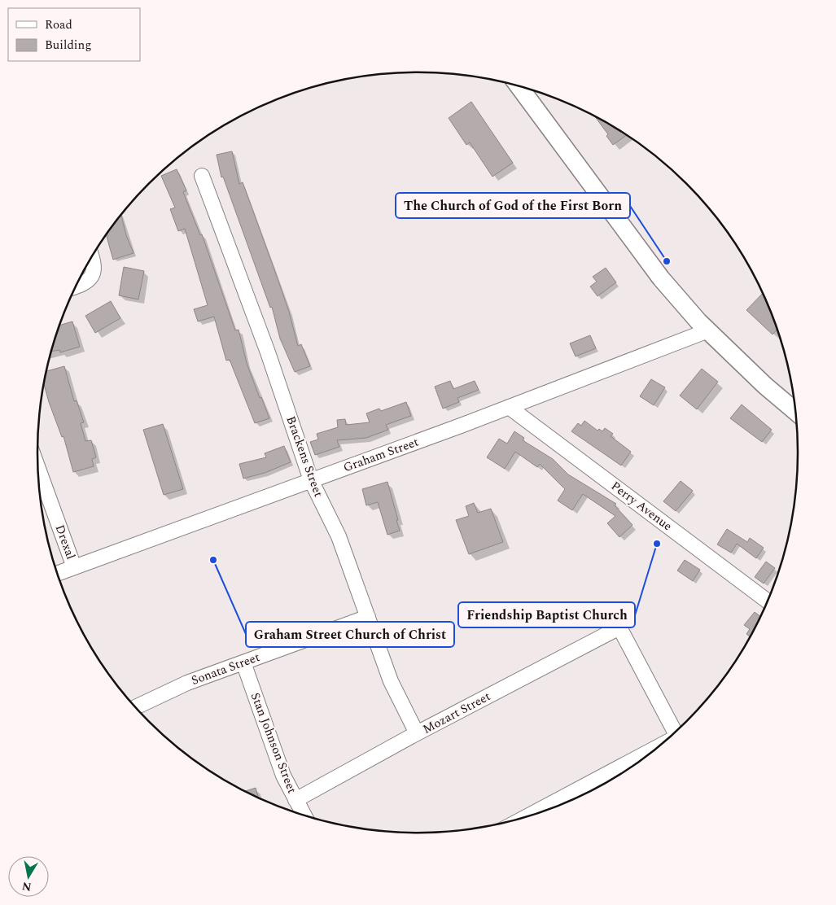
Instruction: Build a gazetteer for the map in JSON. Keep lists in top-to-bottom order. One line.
{"streets":{"street":["Graham Street","Brackens Street","Perry Avenue","Drexal","Sonata Street","Mozart Street","Stan Johnson Street"]},"crossings":[["Graham Street","Brackens Street"],["Graham Street","Perry Avenue"],["Graham Street","Drexal"],["Brackens Street","Sonata Street"],["Brackens Street","Mozart Street"],["Sonata Street","Stan Johnson Street"],["Mozart Street","Stan Johnson Street"]],"places":["The Church of God of the First Born","Friendship Baptist Church","Graham Street Church of Christ"],"legend":["Road","Building"],"north":"bottom"}
